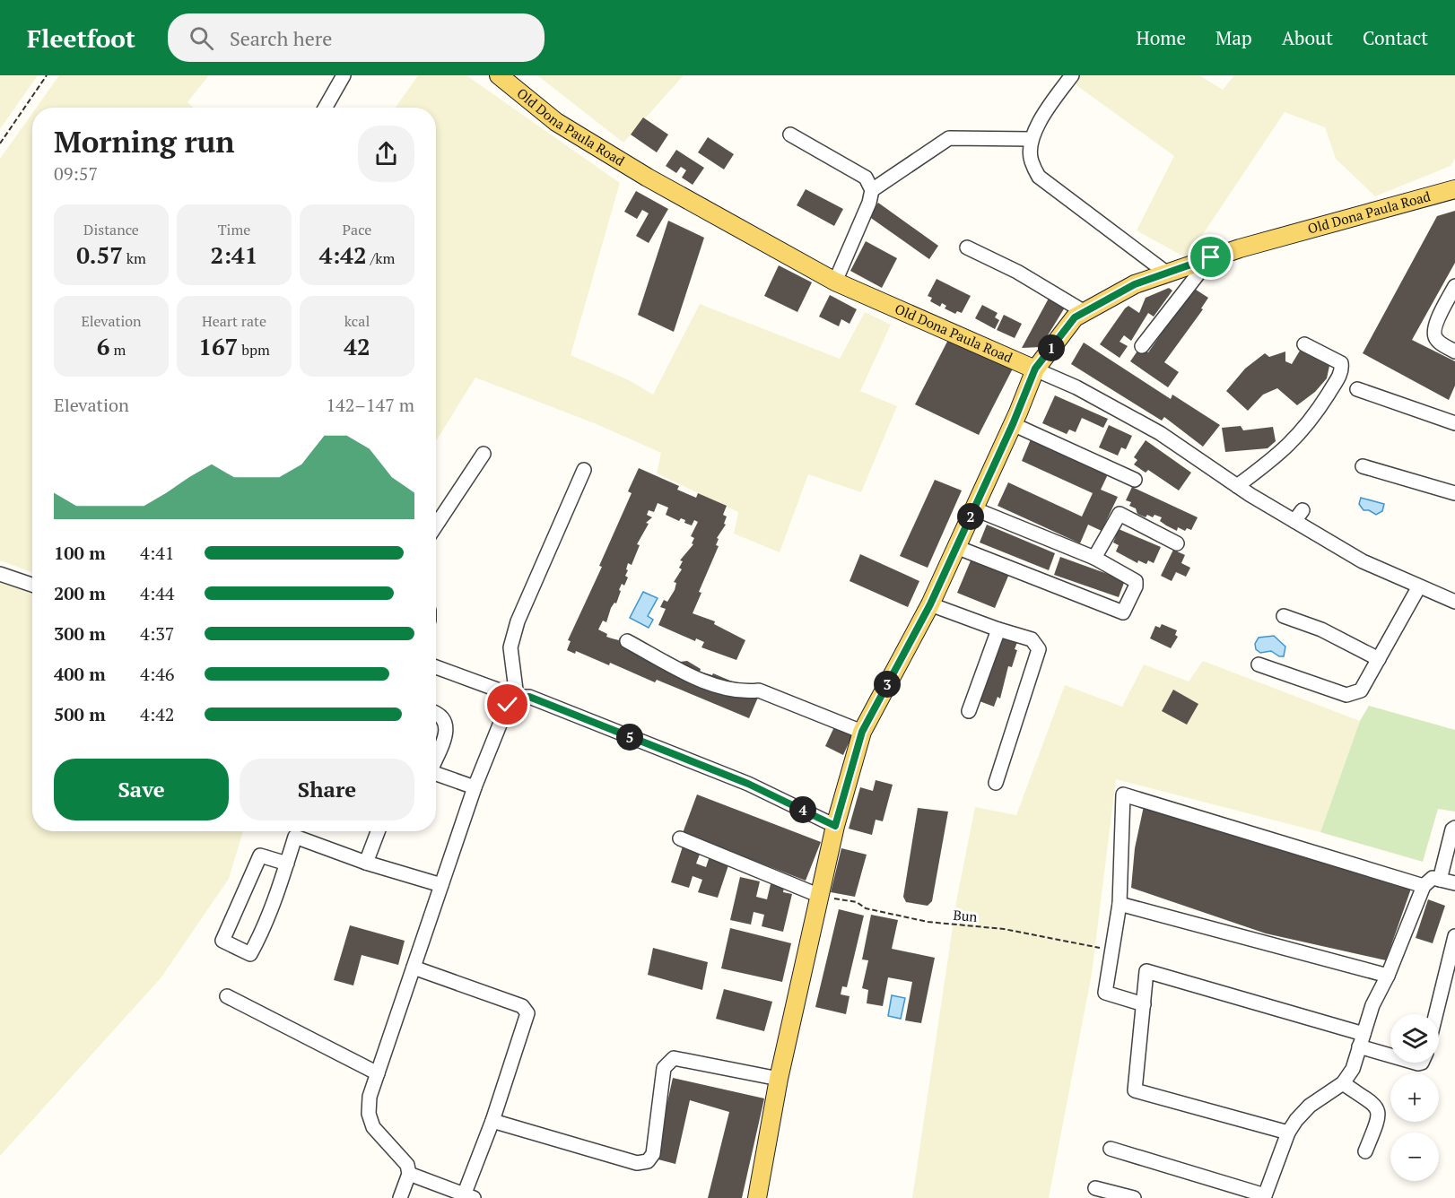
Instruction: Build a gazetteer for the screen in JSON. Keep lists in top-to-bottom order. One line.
{"streets":{"main road":["Old Dona Paula Road"],"path":["Bun"]},"page":{"header":"Fleetfoot","search":"Search here","nav":["Home","Map","About","Contact"],"heading":["Morning run","09:57"],"stats":[["Distance","0.57 km"],["Time","2:41"],["Pace","4:42 /km"],["Elevation","6 m"],["Heart rate","167 bpm"],["kcal","42"]],"pins":["1","2","3","5","4"],"chart":["Elevation","142–147 m"],"list":[{"name":"100 m","note":"4:41"},{"name":"200 m","note":"4:44"},{"name":"300 m","note":"4:37"},{"name":"400 m","note":"4:46"},{"name":"500 m","note":"4:42"}],"buttons":["Save","Share"],"map_buttons":["+","−"]}}
